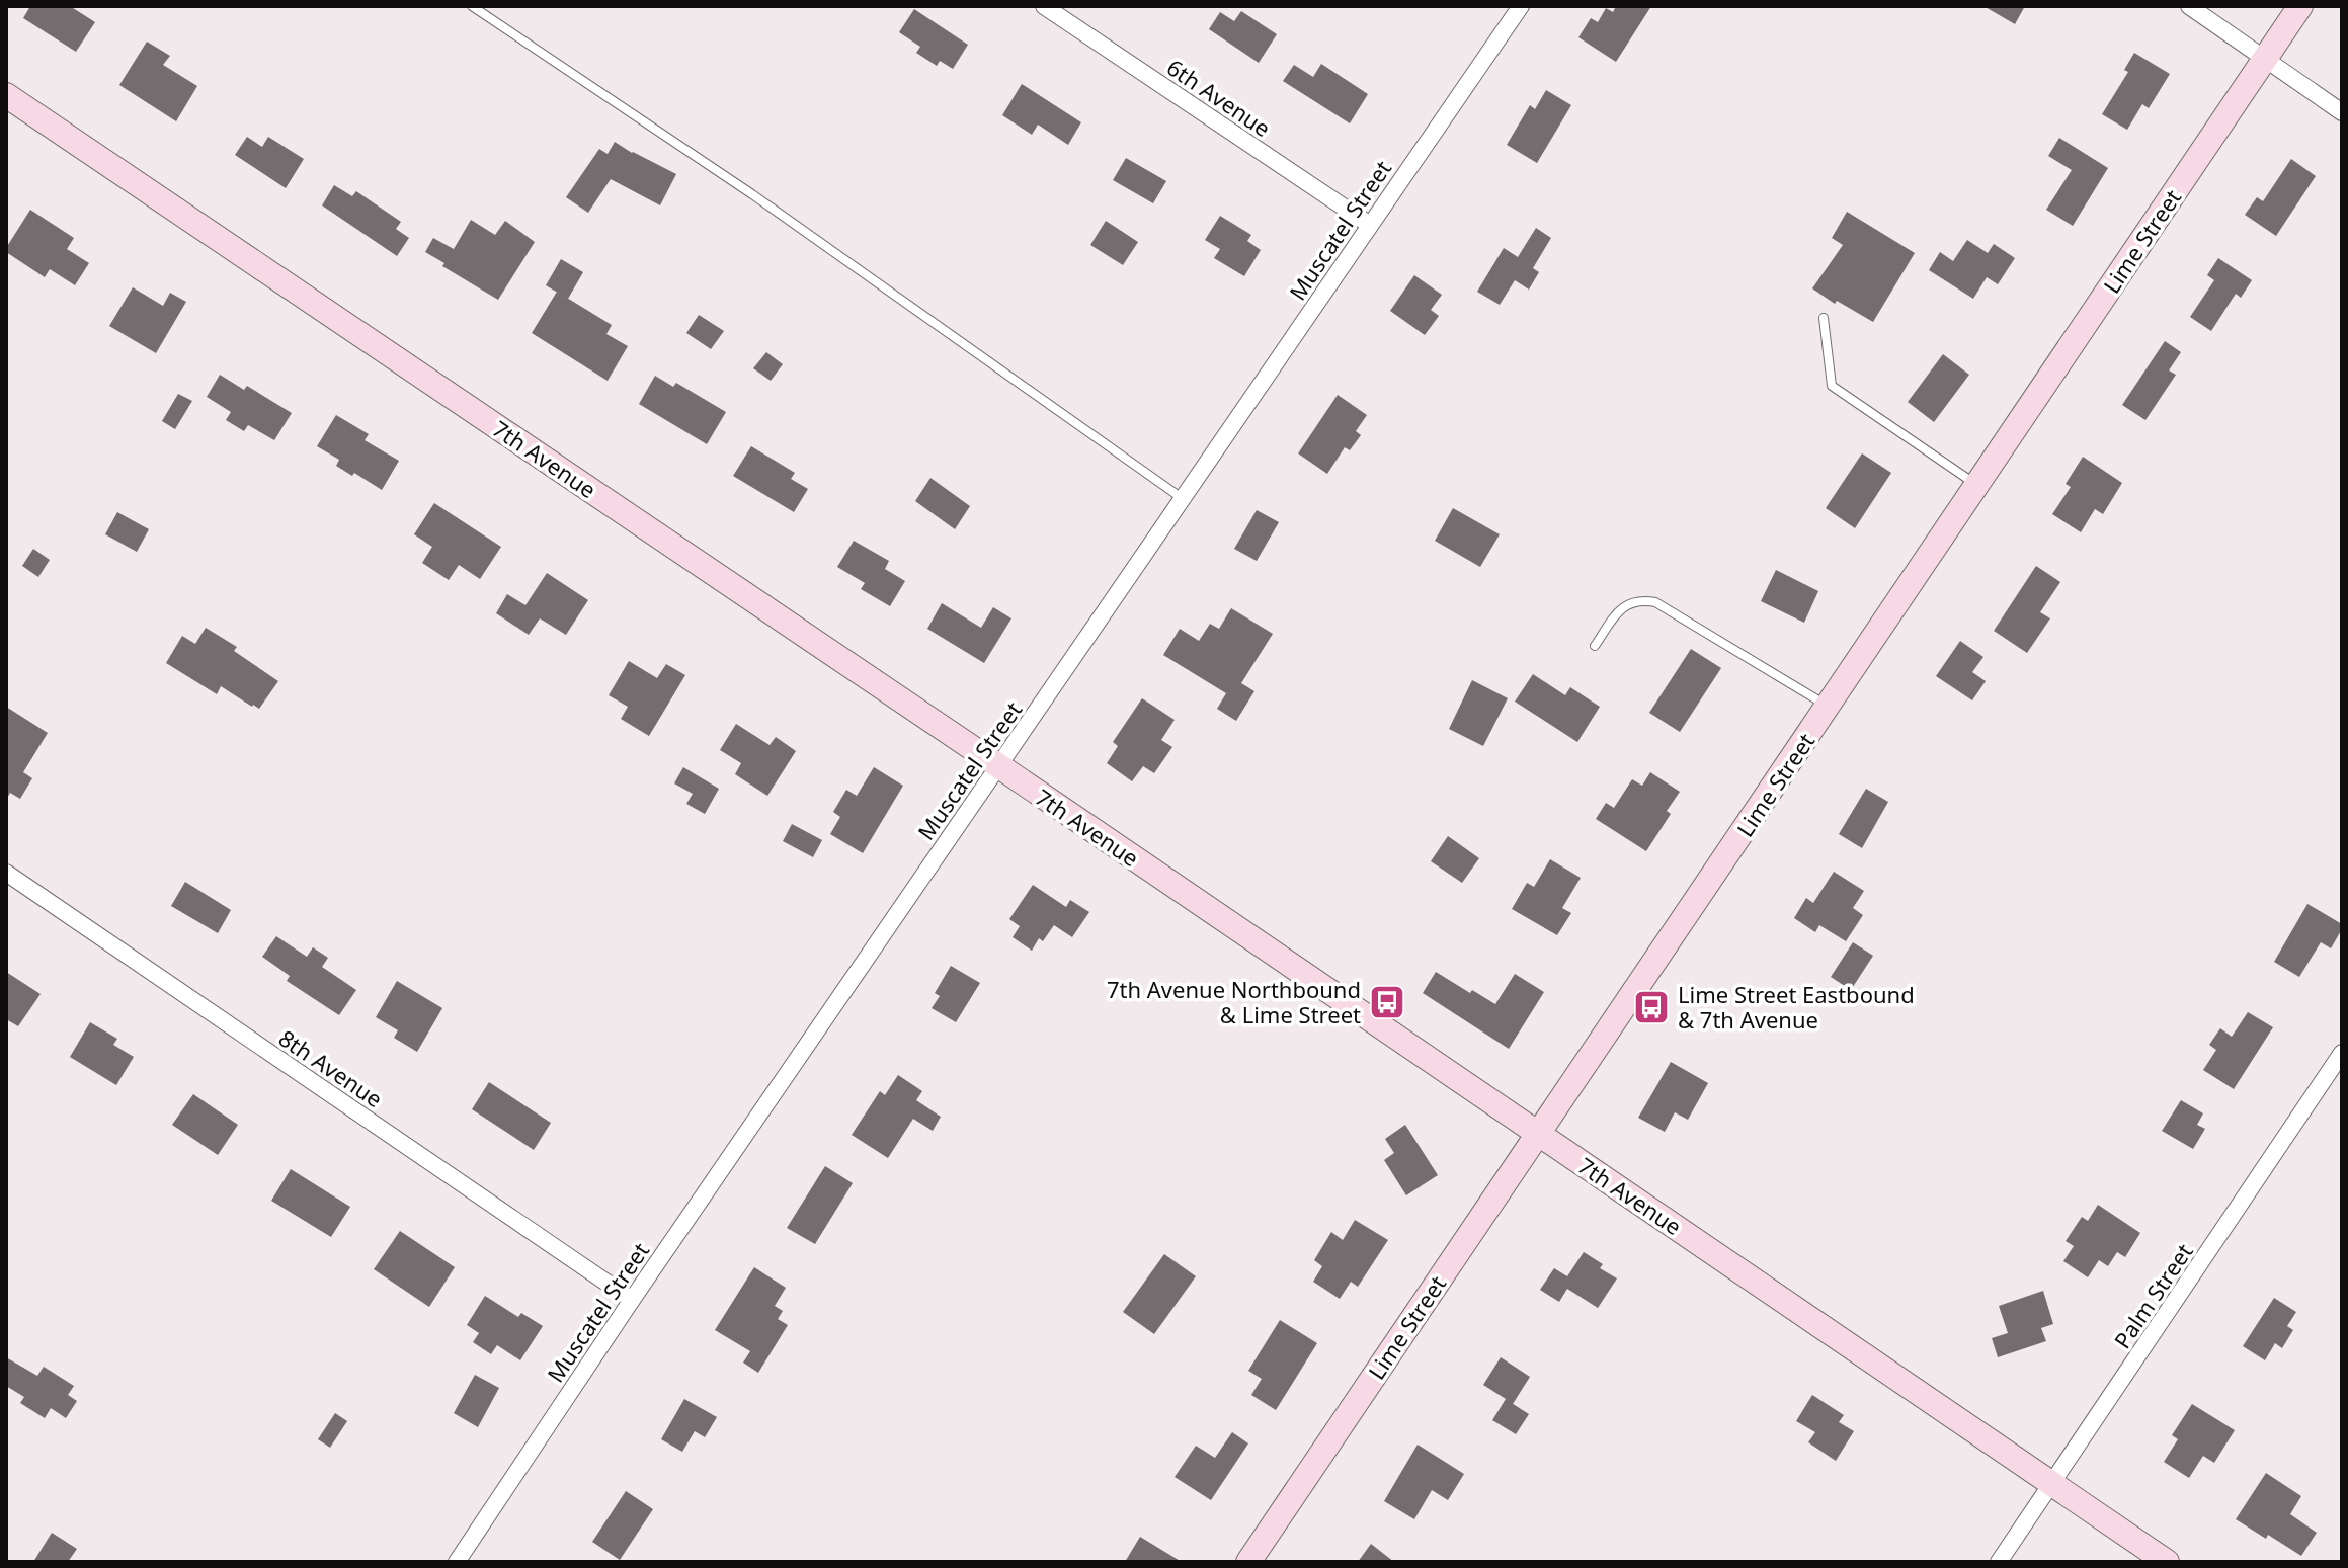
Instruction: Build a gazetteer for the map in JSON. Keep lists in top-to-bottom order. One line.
{"streets":{"street":["6th Avenue","Muscatel Street","Lime Street","7th Avenue","8th Avenue","Palm Street"]},"crossings":[["6th Avenue","Muscatel Street"],["Muscatel Street","7th Avenue"],["Muscatel Street","8th Avenue"],["Lime Street","7th Avenue"],["7th Avenue","Palm Street"]],"places":{"bus stop":["7th Avenue Northbound & Lime Street","Lime Street Eastbound & 7th Avenue"]}}
